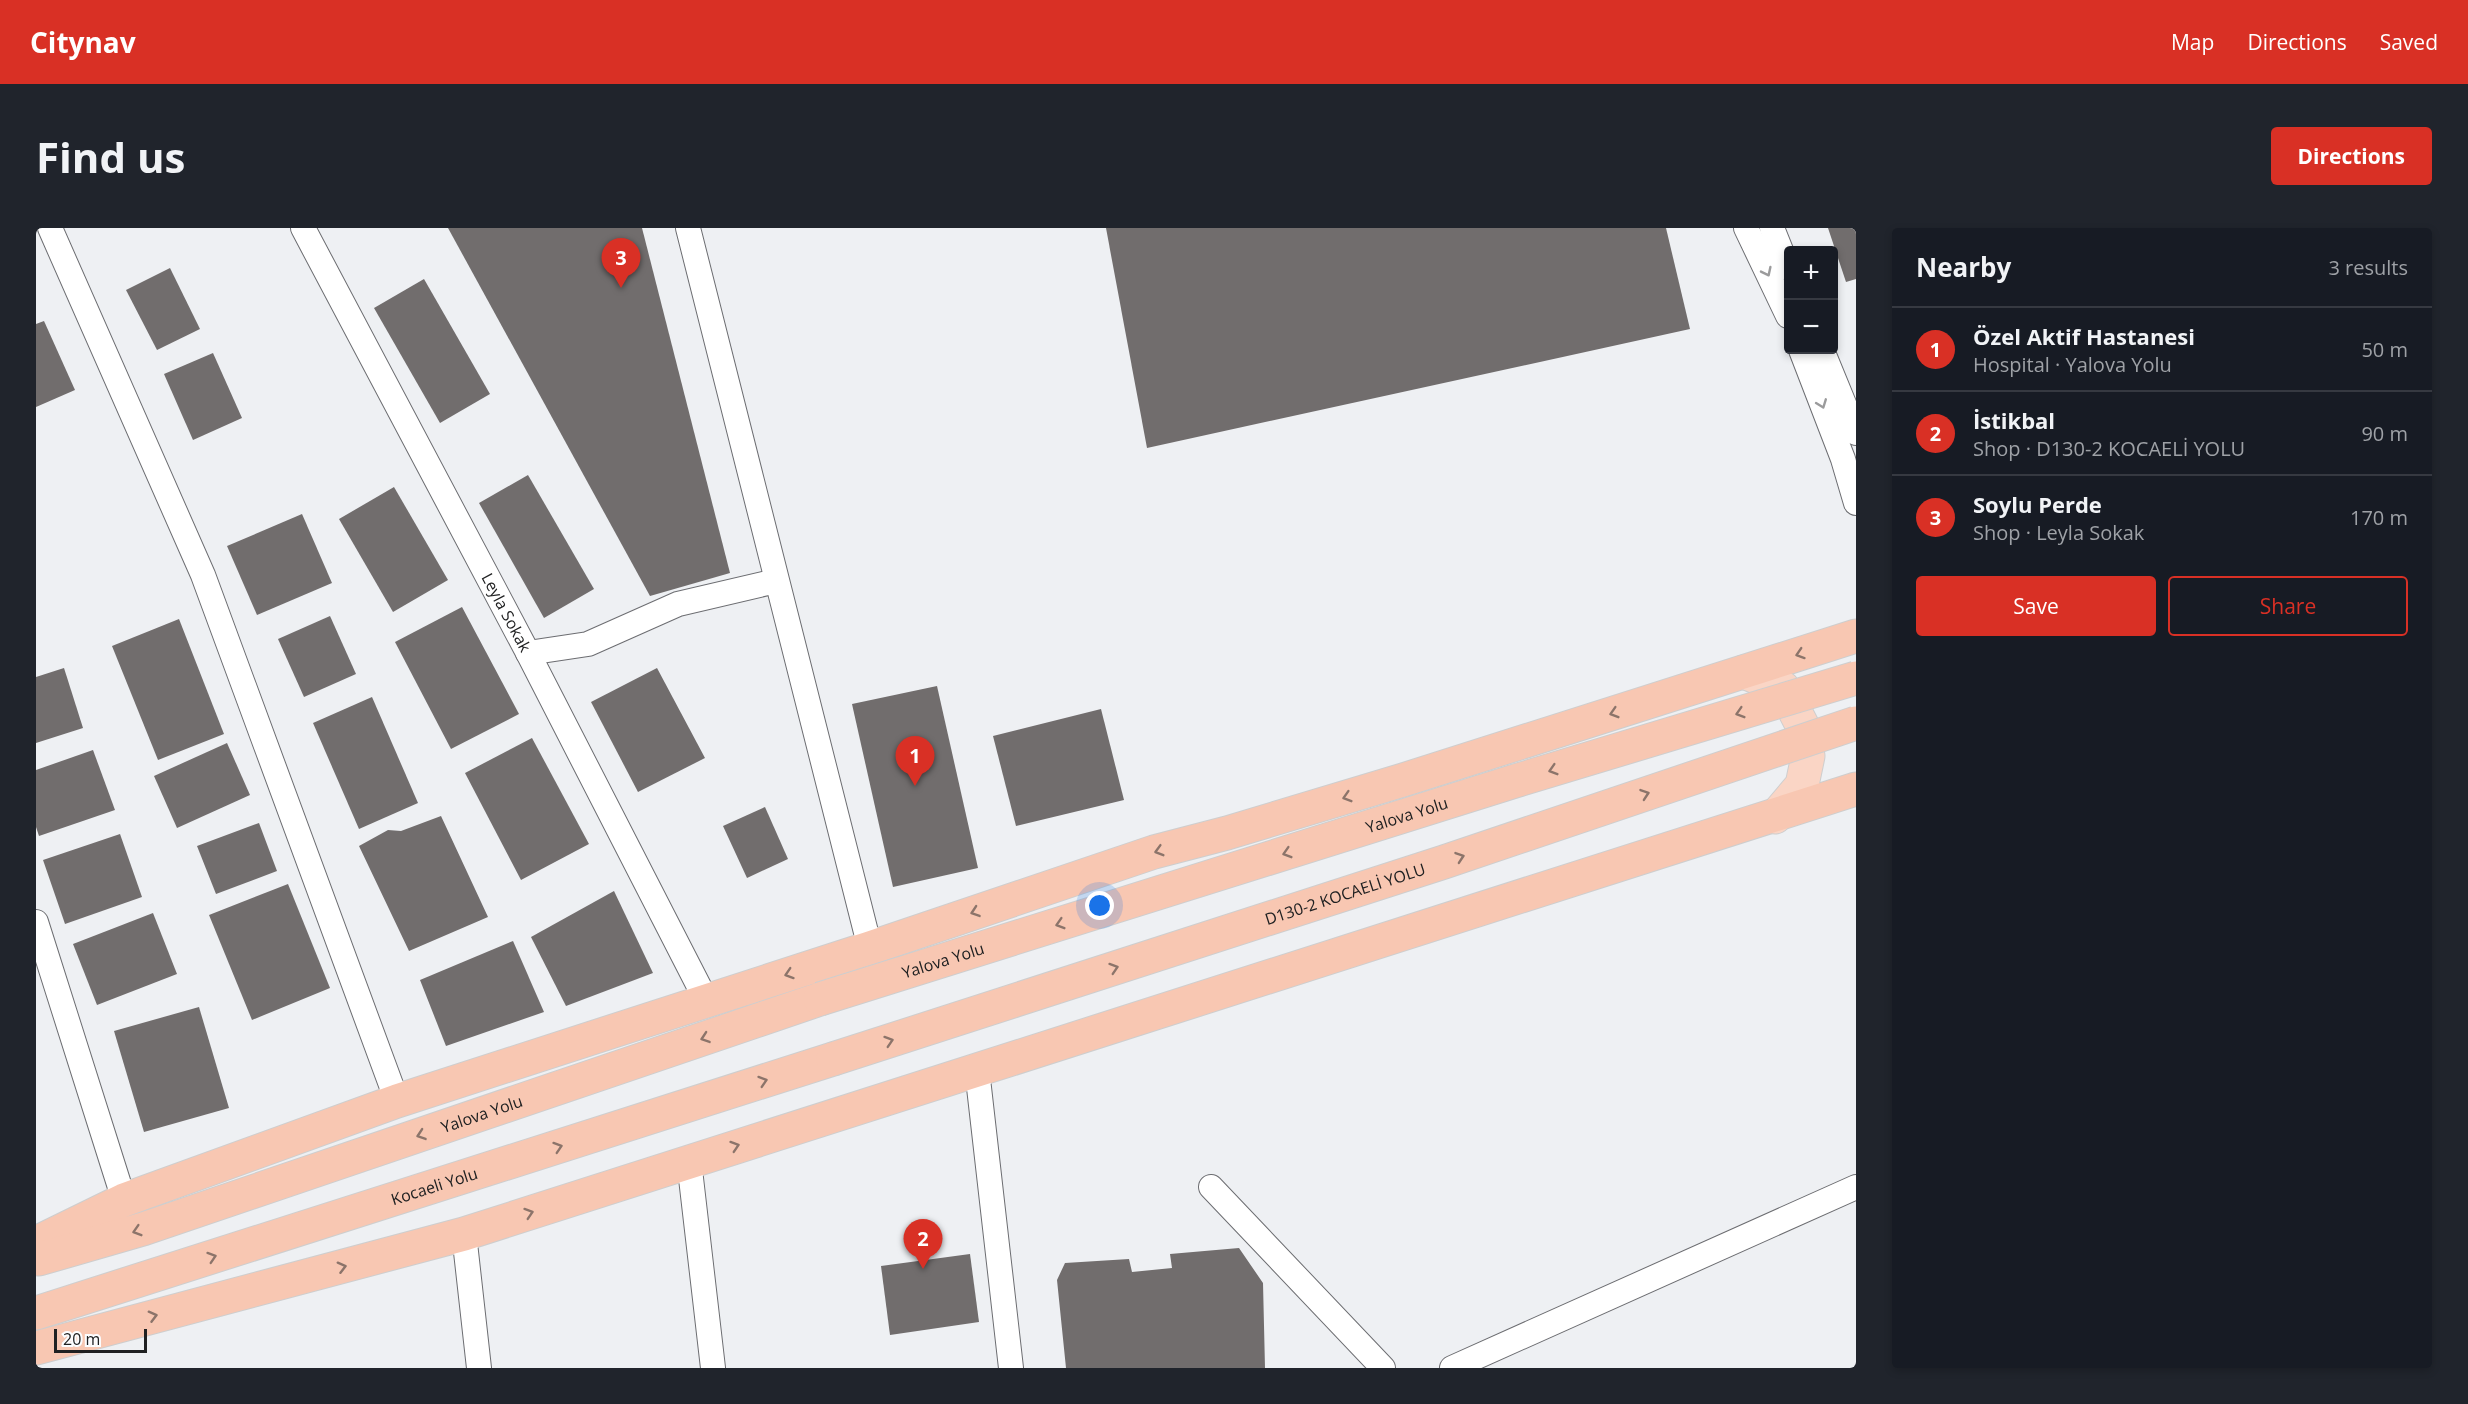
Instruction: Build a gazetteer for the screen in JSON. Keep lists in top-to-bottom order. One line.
{"streets":{"highway":["Yalova Yolu","D130-2 KOCAELİ YOLU","Kocaeli̇ Yolu"],"street":["Leyla Sokak"]},"crossings":[["D130-2 KOCAELİ YOLU","Kocaeli̇ Yolu"]],"scale_bar":"20 m","page":{"header":"Citynav","nav":["Map","Directions","Saved"],"buttons":["Directions",["Save","Share"]],"title":"Find us","heading":["Nearby","3 results"],"pins":["3","1","2"],"map_buttons":["+","−"],"list":[{"mark":"1","name":"Özel Aktif Hastanesi","note":"Hospital · Yalova Yolu","value":"50 m"},{"mark":"2","name":"İstikbal","note":"Shop · D130-2 KOCAELİ YOLU","value":"90 m"},{"mark":"3","name":"Soylu Perde","note":"Shop · Leyla Sokak","value":"170 m"}],"scale":"20 m"}}
